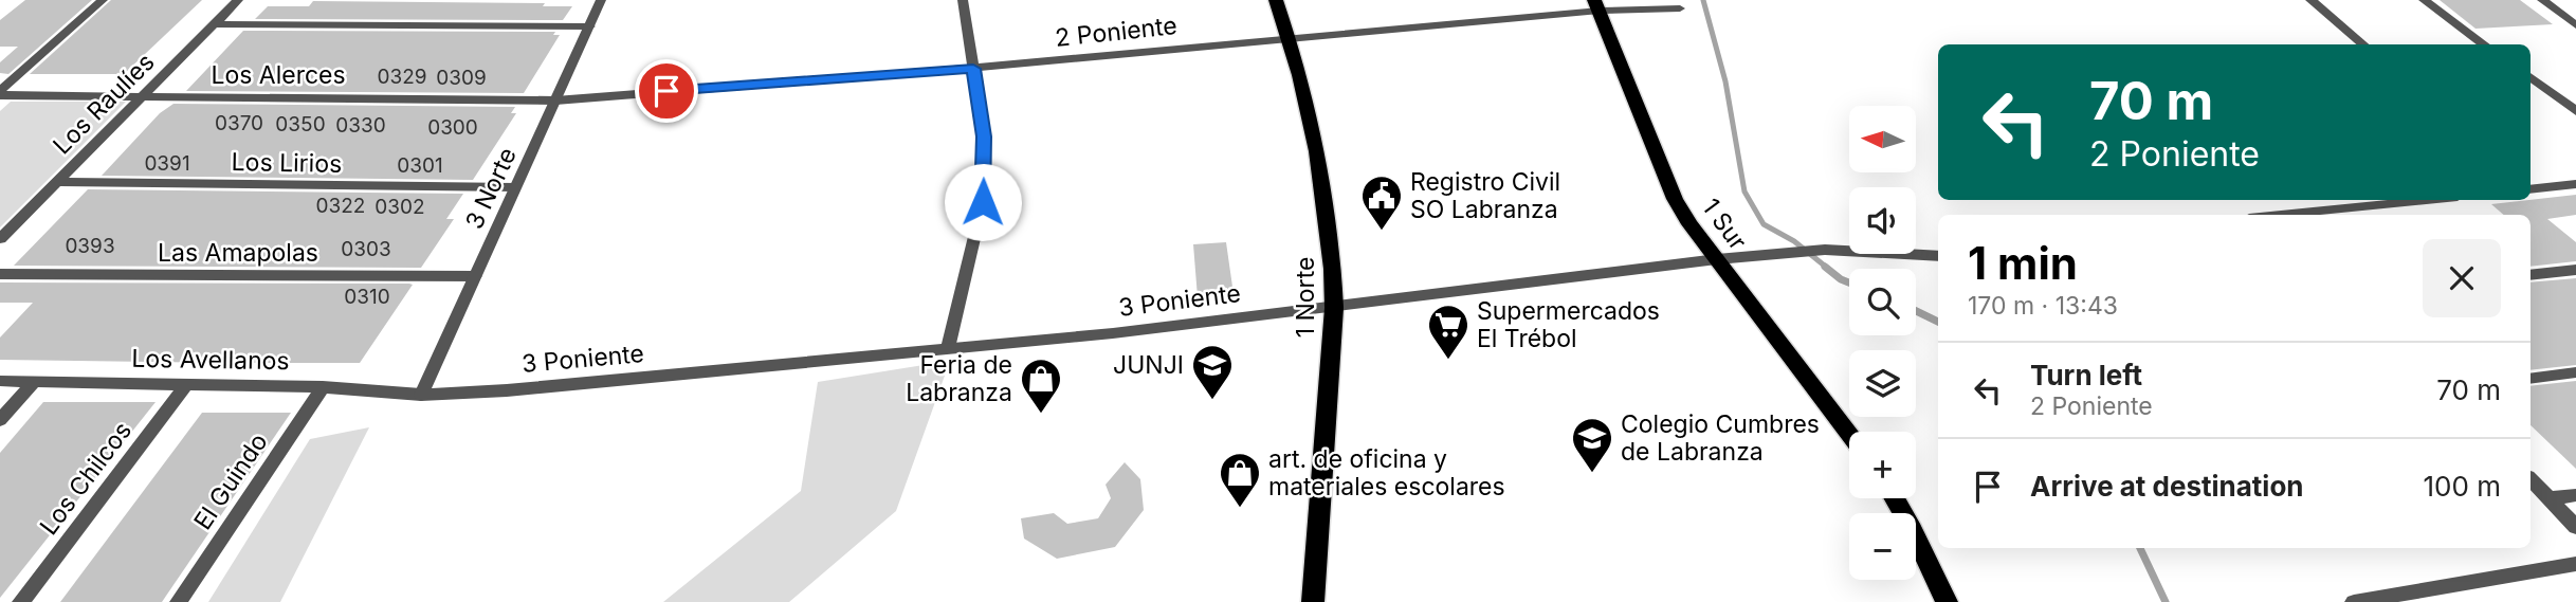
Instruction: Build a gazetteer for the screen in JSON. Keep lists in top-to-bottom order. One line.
{"streets":{"main road":["1 Sur","1 Norte"],"street":["2 Poniente","Los Alerces","Los Raulíes","Los Lirios","3 Norte","Las Amapolas","3 Poniente","Los Avellanos","Los Chilcos","El Guindo"]},"crossings":[["2 Poniente","Los Alerces"],["2 Poniente","3 Norte"],["2 Poniente","1 Sur"],["2 Poniente","1 Norte"],["Los Alerces","Los Raulíes"],["Los Alerces","3 Norte"],["Los Raulíes","Los Lirios"],["Los Lirios","3 Norte"],["3 Norte","Las Amapolas"],["3 Norte","3 Poniente"],["3 Norte","Los Avellanos"],["1 Sur","3 Poniente"],["1 Norte","3 Poniente"],["3 Poniente","Los Avellanos"],["Los Avellanos","Los Chilcos"],["Los Avellanos","El Guindo"]],"places":{"public building":["Registro Civil SO Labranza"],"supermarket":["Supermercados El Trébol"],"school or university":["JUNJI","Colegio Cumbres de Labranza"],"shop":["Feria de Labranza","art. de oficina y materiales escolares"]},"house_numbers":["0329","0309","0370","0350","0330","0300","0391","0301","0322","0302","0393","0303","0310"],"north":"left","page":{"turn":["70 m","2 Poniente"],"map_buttons":["+","−"],"heading":["1 min","170 m · 13:43"],"list":[{"name":"Turn left","note":"2 Poniente","value":"70 m"},{"name":"Arrive at destination","value":"100 m"}]}}
